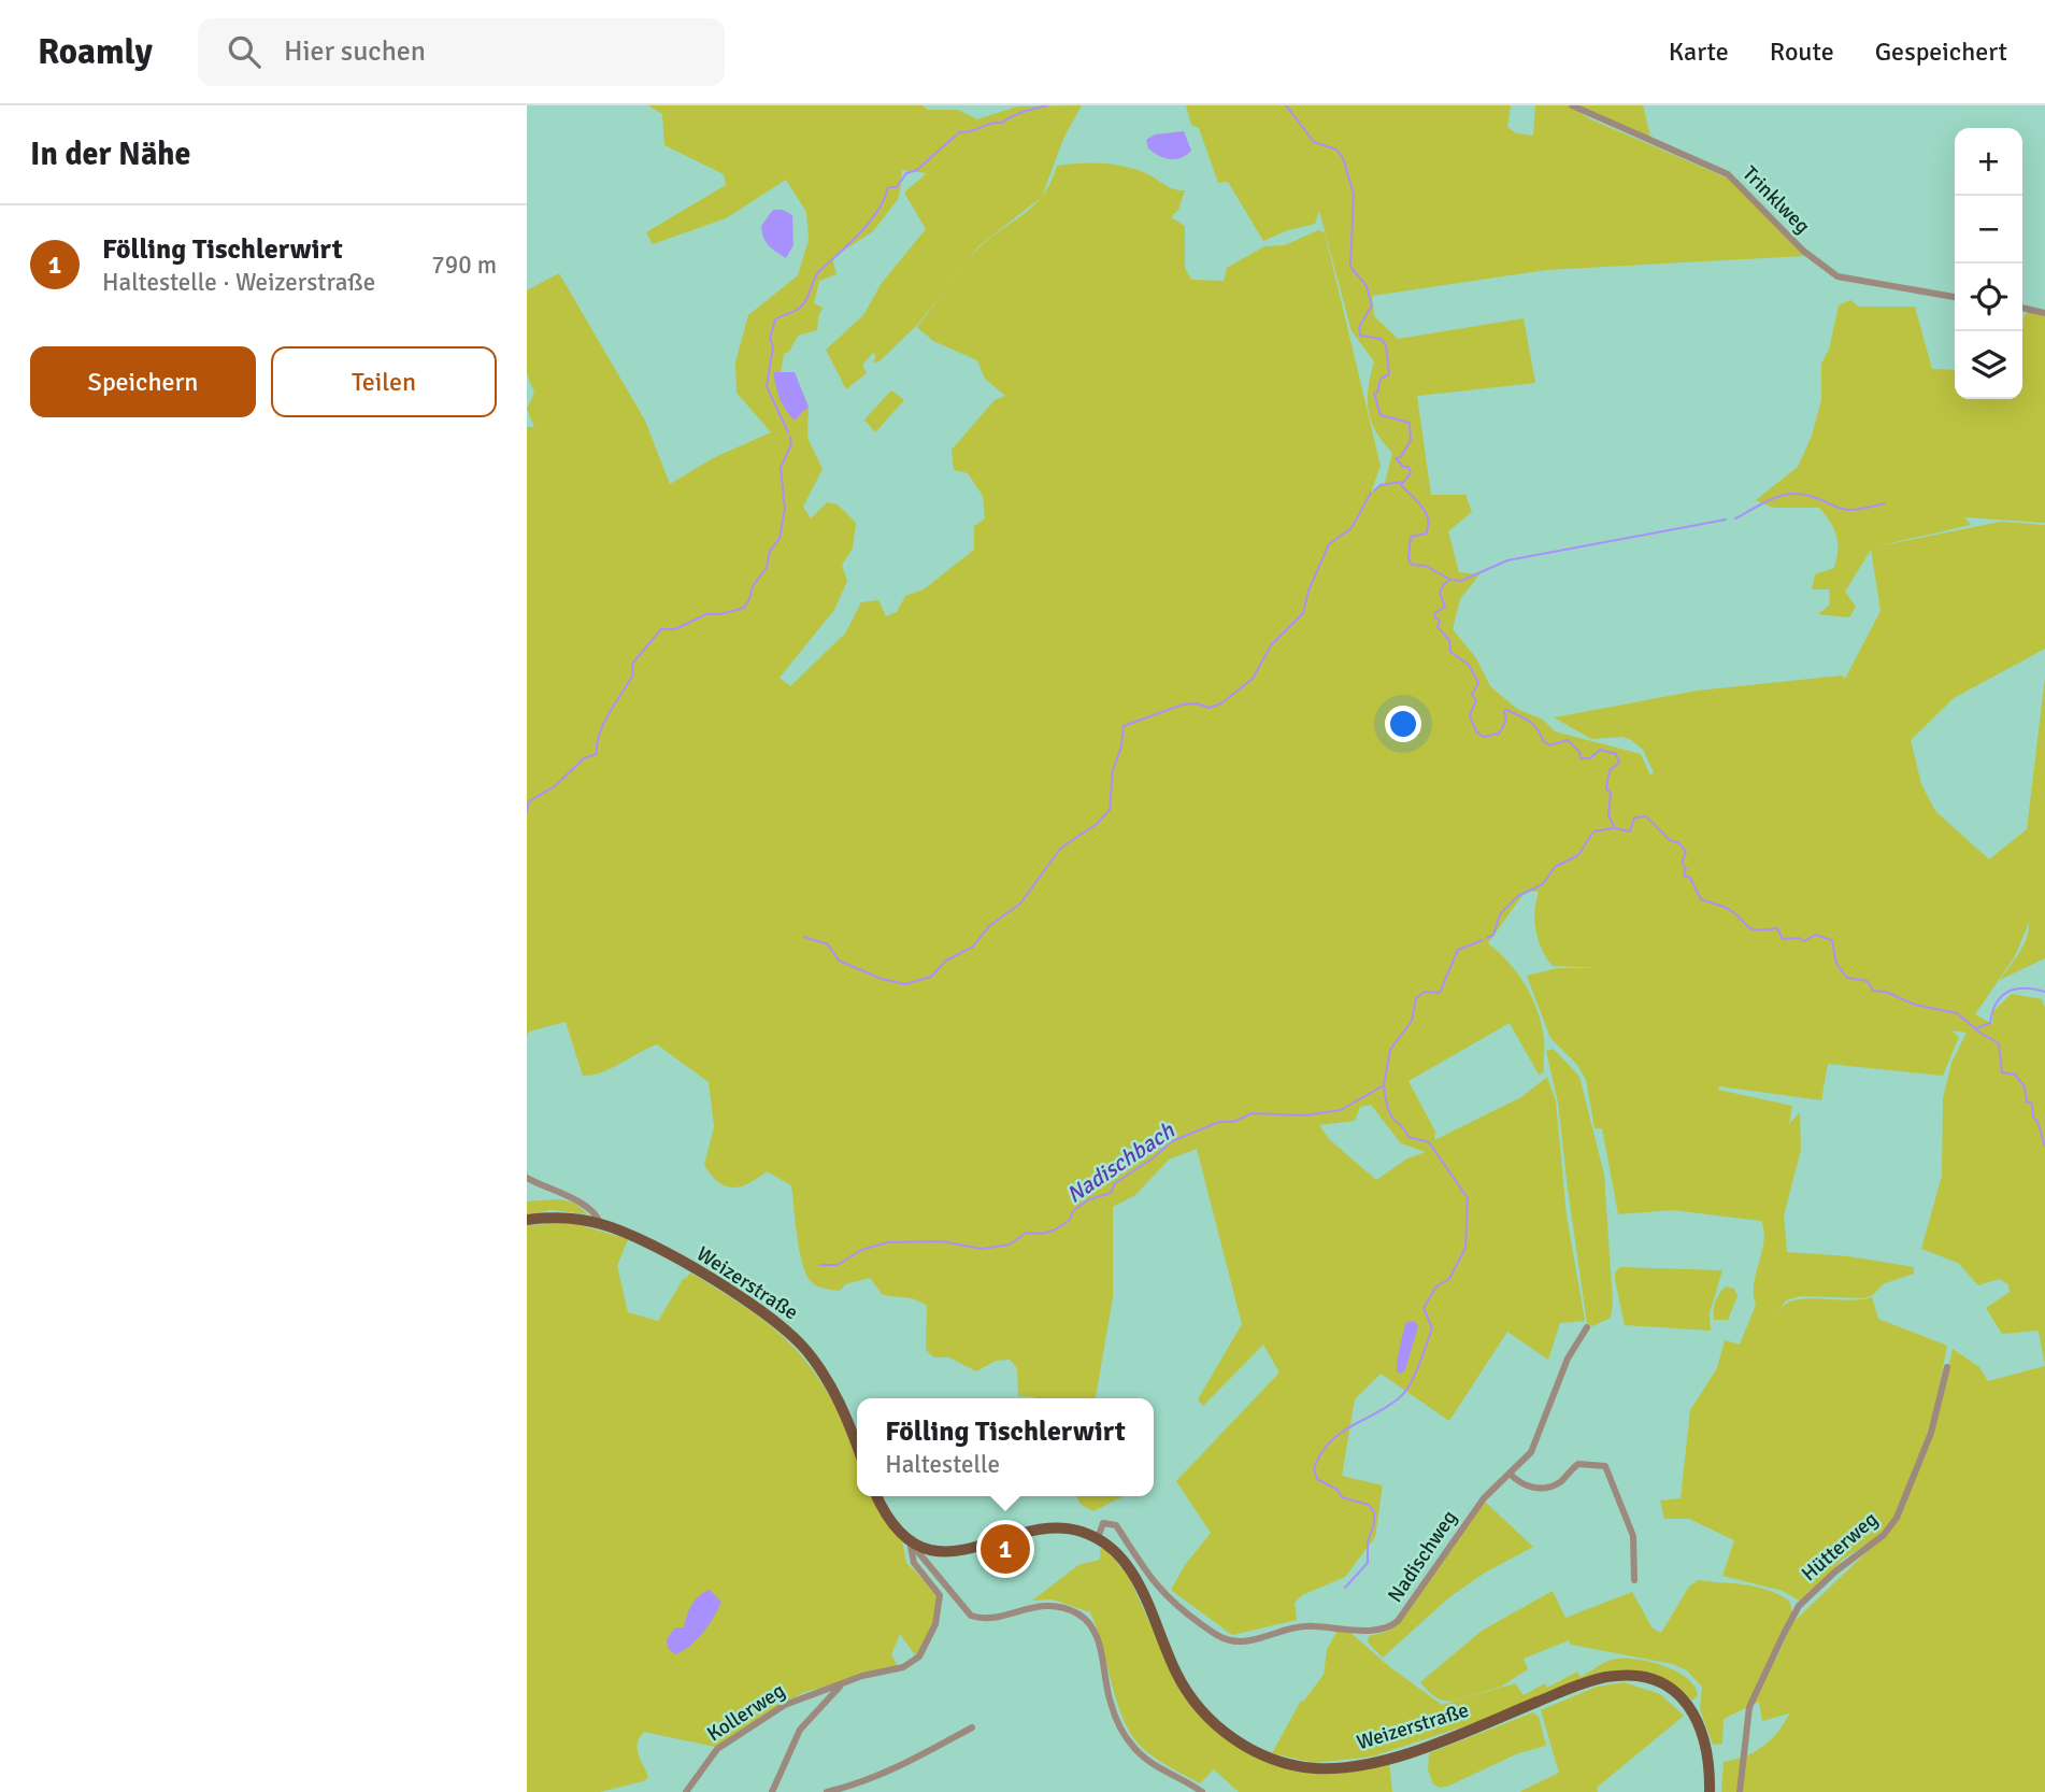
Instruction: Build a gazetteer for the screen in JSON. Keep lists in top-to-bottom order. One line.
{"streets":{"main road":["Weizerstraße"],"street":["Trinklweg","Hütterweg","Nadischweg","Kollerweg"]},"crossings":[["Weizerstraße","Nadischweg"],["Weizerstraße","Kollerweg"]],"water":["Nadischbach"],"page":{"header":"Roamly","search":"Hier suchen","nav":["Karte","Route","Gespeichert"],"heading":"In der Nähe","map_buttons":["+","−"],"list":[{"mark":"1","name":"Fölling Tischlerwirt","note":"Haltestelle · Weizerstraße","value":"790 m"}],"buttons":["Speichern","Teilen"],"popup":["Fölling Tischlerwirt","Haltestelle"],"pins":"1"}}
